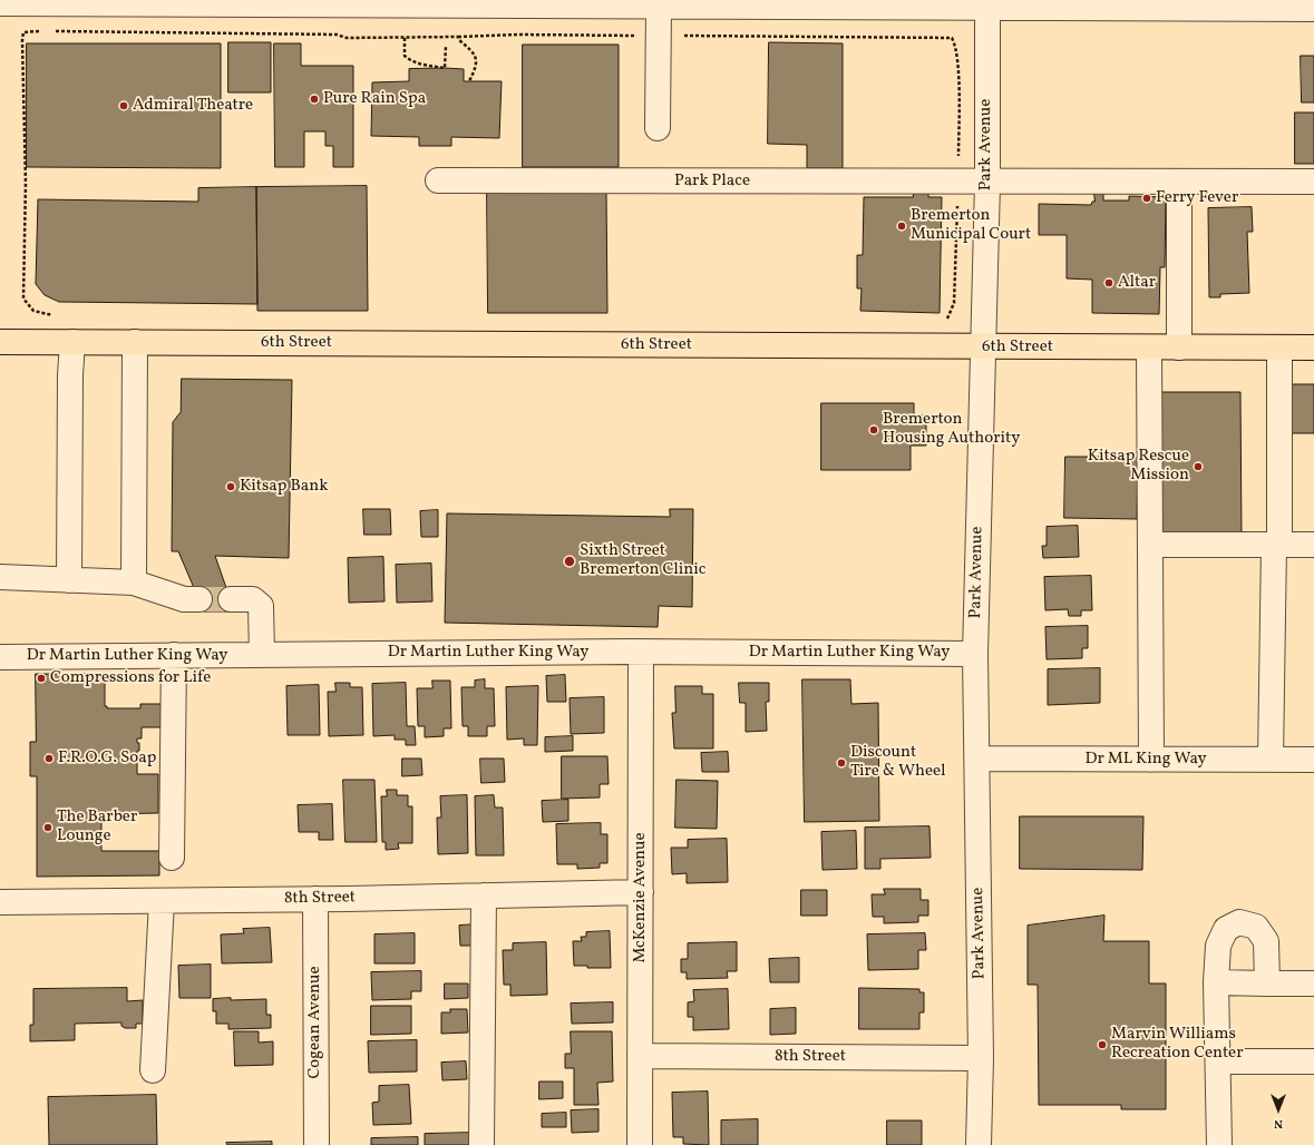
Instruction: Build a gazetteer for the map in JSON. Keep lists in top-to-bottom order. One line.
{"streets":{"main road":["6th Street"],"street":["Park Avenue","Park Place","Dr Martin Luther King Way","Dr ML King Way","McKenzie Avenue","8th Street","Cogean Avenue"]},"crossings":[["Park Avenue","Park Place"],["Park Avenue","6th Street"],["Park Avenue","Dr Martin Luther King Way"],["Park Avenue","Dr ML King Way"],["Park Avenue","8th Street"],["Dr Martin Luther King Way","McKenzie Avenue"],["McKenzie Avenue","8th Street"],["8th Street","Cogean Avenue"]],"places":["Pure Rain Spa","Admiral Theatre","Ferry Fever","Bremerton Municipal Court","Altar","Bremerton Housing Authority","Kitsap Rescue Mission","Kitsap Bank","Sixth Street Bremerton Clinic","Compressions for Life","F.R.O.G. Soap","Discount Tire & Wheel","The Barber Lounge","Marvin Williams Recreation Center"],"north":"bottom"}
